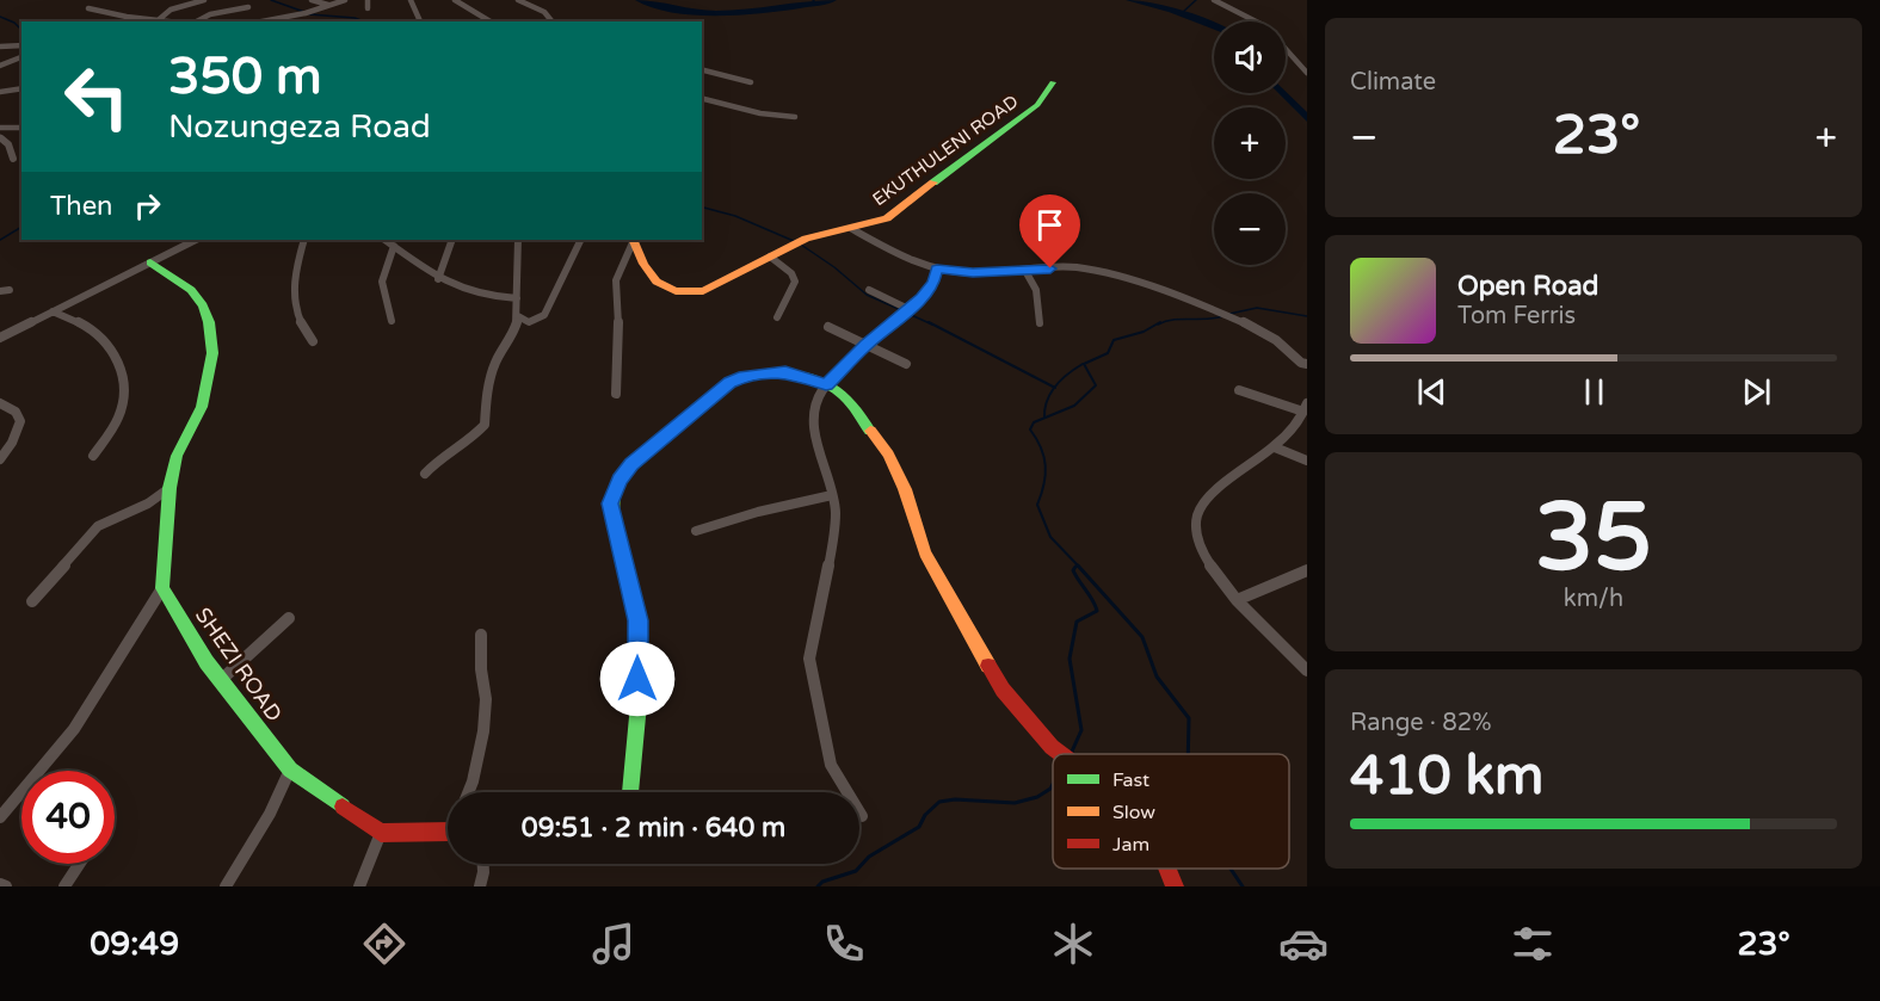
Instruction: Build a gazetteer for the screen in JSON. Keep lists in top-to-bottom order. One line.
{"streets":{"street":["EKUTHULENI ROAD","SHEZI ROAD"]},"legend":["Fast","Slow","Jam"],"page":{"tile":["Climate",["35","km/h"],["Range · 82%","410 km"]],"map_buttons":["+","−"],"turn":["350 m","Nozungeza Road"],"heat":["−","23°","+"],"then":"Then","song":["Open Road","Tom Ferris"],"limit":"40","trip":"09:51 · 2 min · 640 m","tabs":["09:49","23°"]}}
